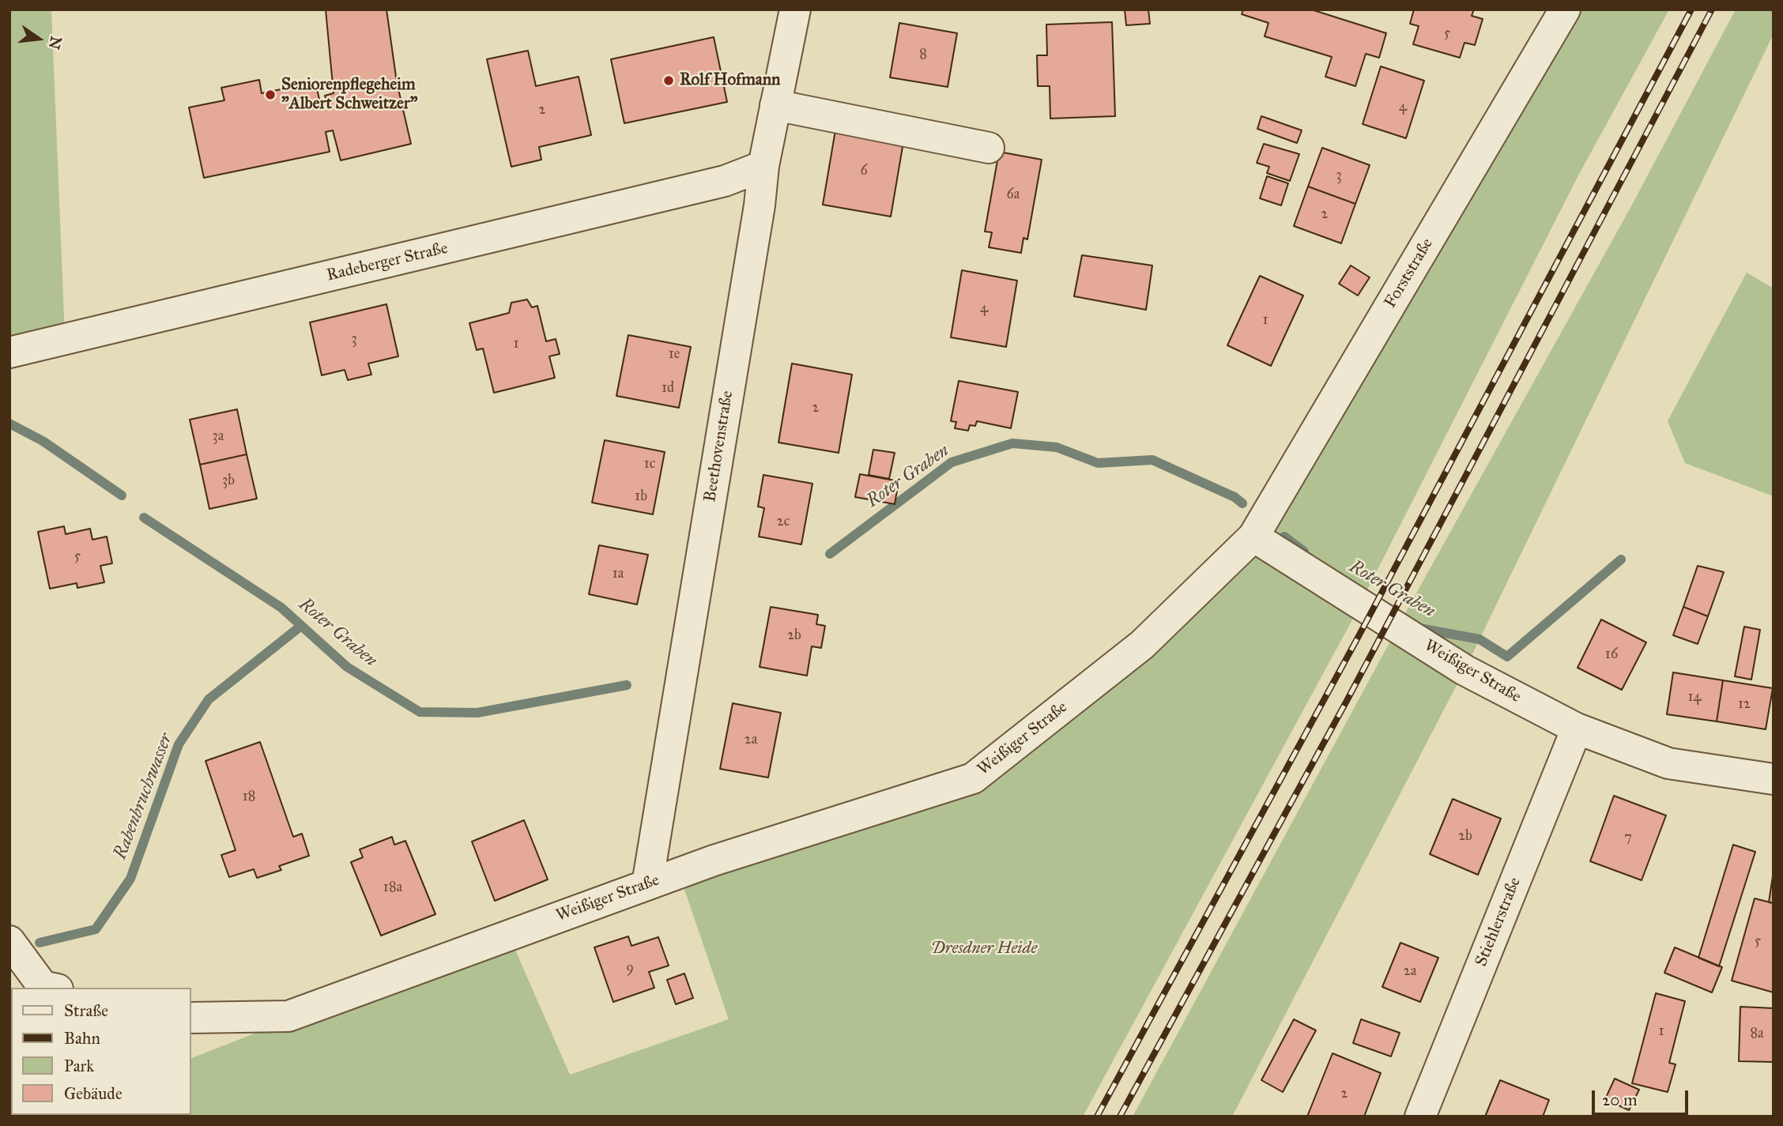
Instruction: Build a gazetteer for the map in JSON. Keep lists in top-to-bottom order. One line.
{"streets":{"street":["Radeberger Straße","Forststraße","Beethovenstraße","Weißiger Straße","Stiehlerstraße"]},"crossings":[["Radeberger Straße","Beethovenstraße"],["Forststraße","Weißiger Straße"],["Beethovenstraße","Weißiger Straße"],["Weißiger Straße","Stiehlerstraße"]],"water":["Roter Graben","Rabenbruchwasser"],"parks":["Dresdner Heide"],"places":["Rolf Hofmann","Seniorenpflegeheim \"Albert Schweitzer\""],"house_numbers":["5","8","4","2","6","3","6a","2","4","1","3","1","1e","1d","2","3a","1c","3b","1b","2c","5","1a","2b","16","14","12","2a","18","2b","7","18a","5","9","2a","1","8a","2"],"legend":["Straße","Bahn","Park","Gebäude"],"scale_bar":"20 m","north":"right"}
